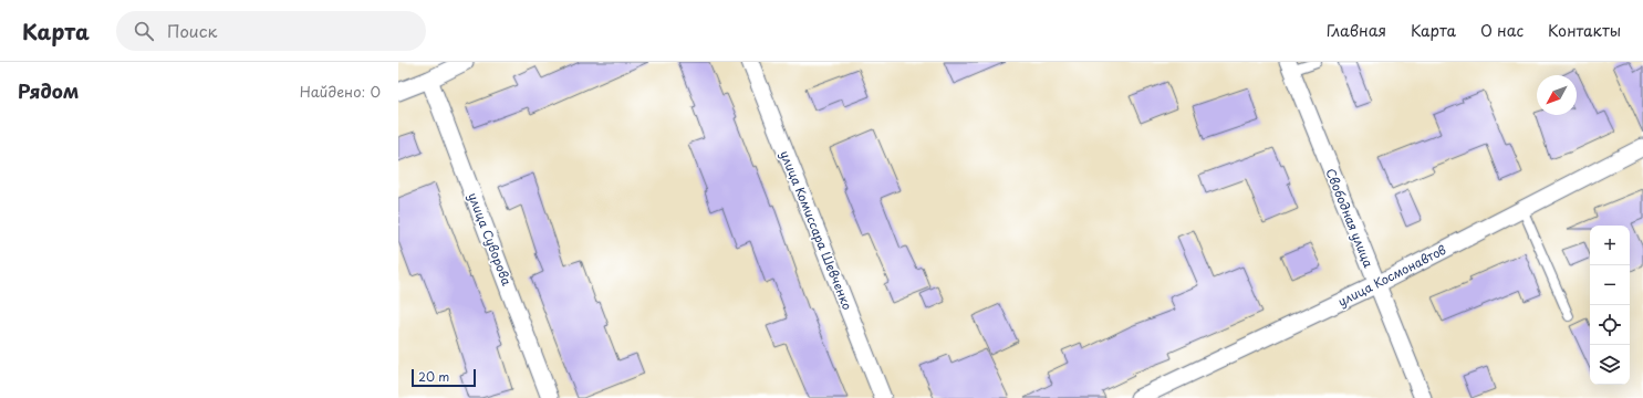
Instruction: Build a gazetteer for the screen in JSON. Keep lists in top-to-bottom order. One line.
{"streets":{"street":["Свободная улица","улица Комиссара Шевченко","улица Суворова","улица Космонавтов"]},"crossings":[["Свободная улица","улица Космонавтов"]],"scale_bar":"20 m","north":"bottom left","page":{"header":"Карта","search":"Поиск","nav":["Главная","Карта","О нас","Контакты"],"heading":["Рядом","Найдено: 0"],"map_buttons":["+","−"],"scale":"20 m"}}
